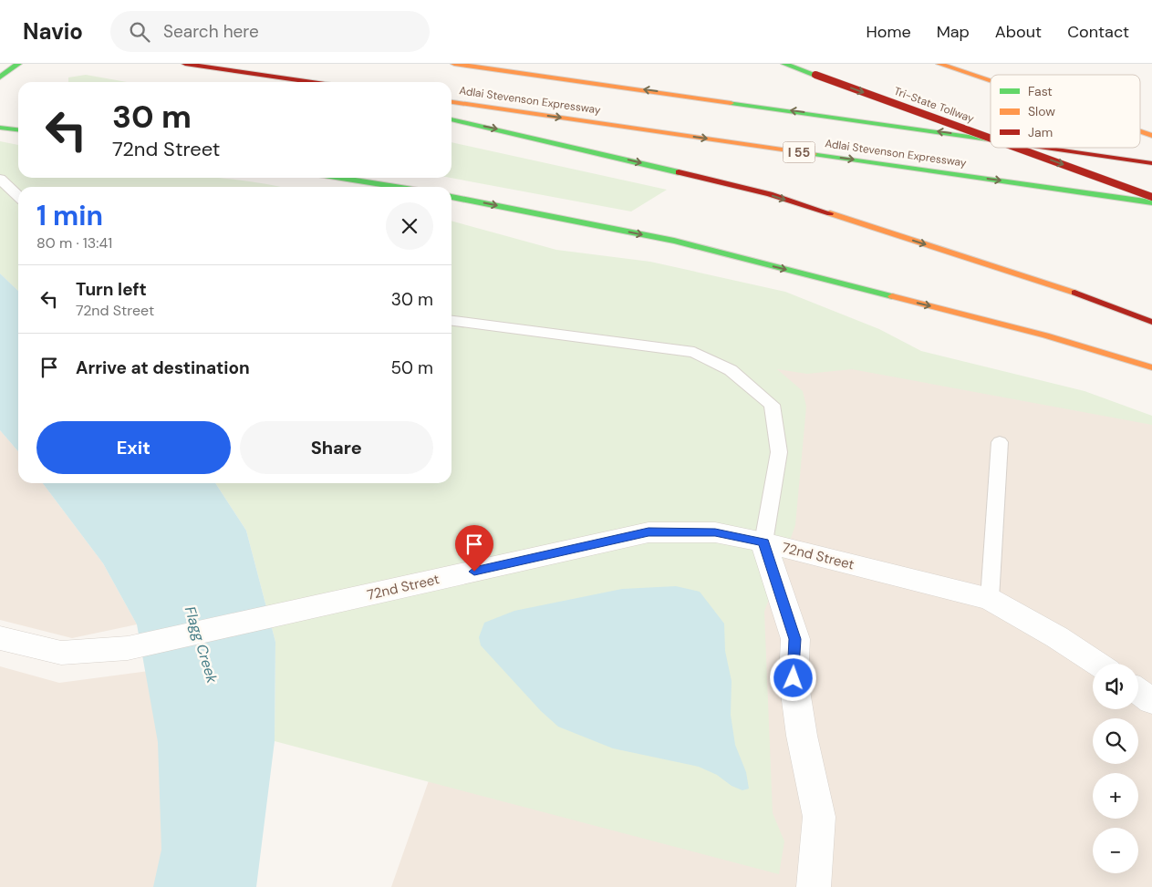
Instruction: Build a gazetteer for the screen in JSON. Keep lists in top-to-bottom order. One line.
{"streets":{"main road":["Adlai Stevenson Expressway","Tri-State Tollway","I 55"],"street":["72nd Street"]},"one_way":["Tri-State Tollway"],"water":["Flagg Creek"],"legend":["Fast","Slow","Jam"],"page":{"header":"Navio","search":"Search here","nav":["Home","Map","About","Contact"],"turn":["30 m","72nd Street"],"heading":["1 min","80 m · 13:41"],"list":[{"name":"Turn left","note":"72nd Street","value":"30 m"},{"name":"Arrive at destination","value":"50 m"}],"buttons":["Exit","Share"],"map_buttons":["+","−"]}}
